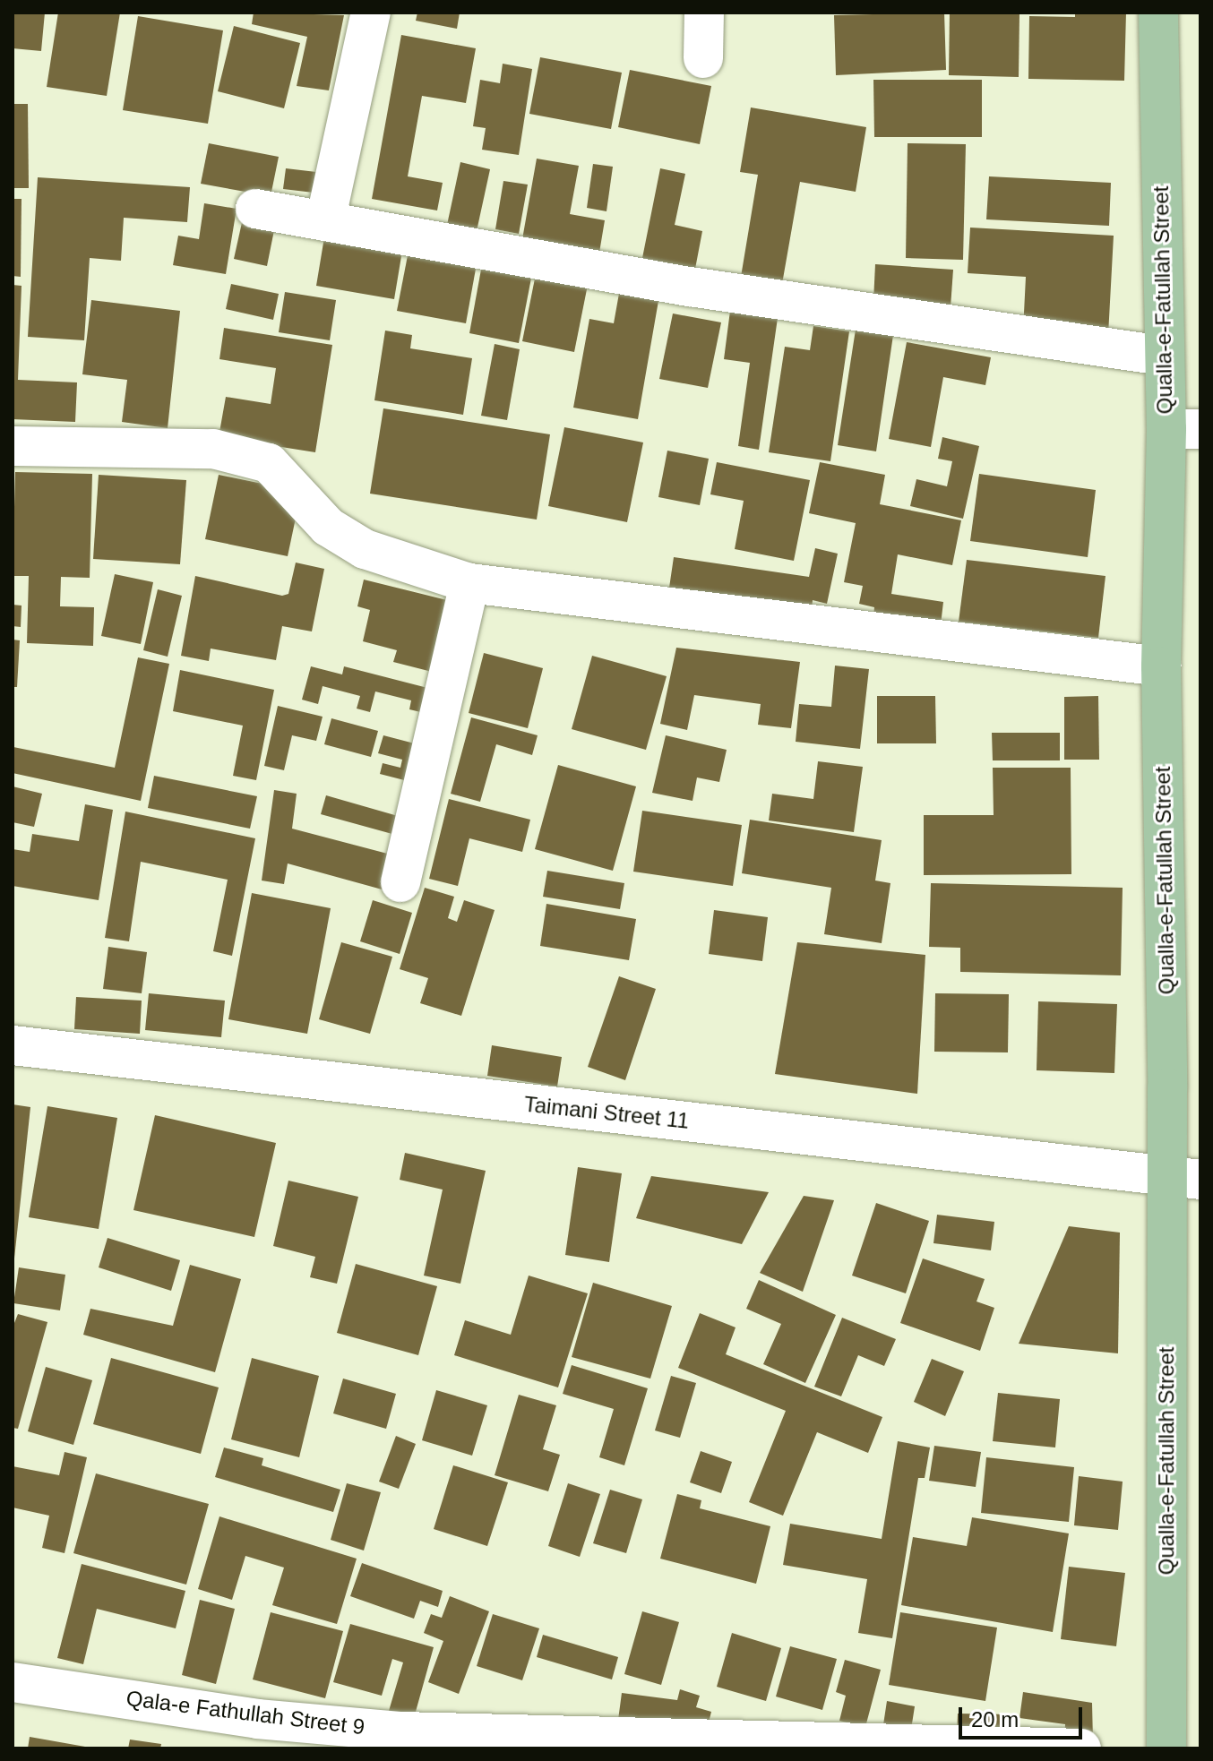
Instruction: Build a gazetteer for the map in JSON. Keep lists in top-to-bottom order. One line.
{"streets":{"main road":["Qualla-e-Fatullah Street"],"street":["Taimani Street 11","Qala-e Fathullah Street 9"]},"crossings":[["Qualla-e-Fatullah Street","Taimani Street 11"]],"scale_bar":"20 m"}
